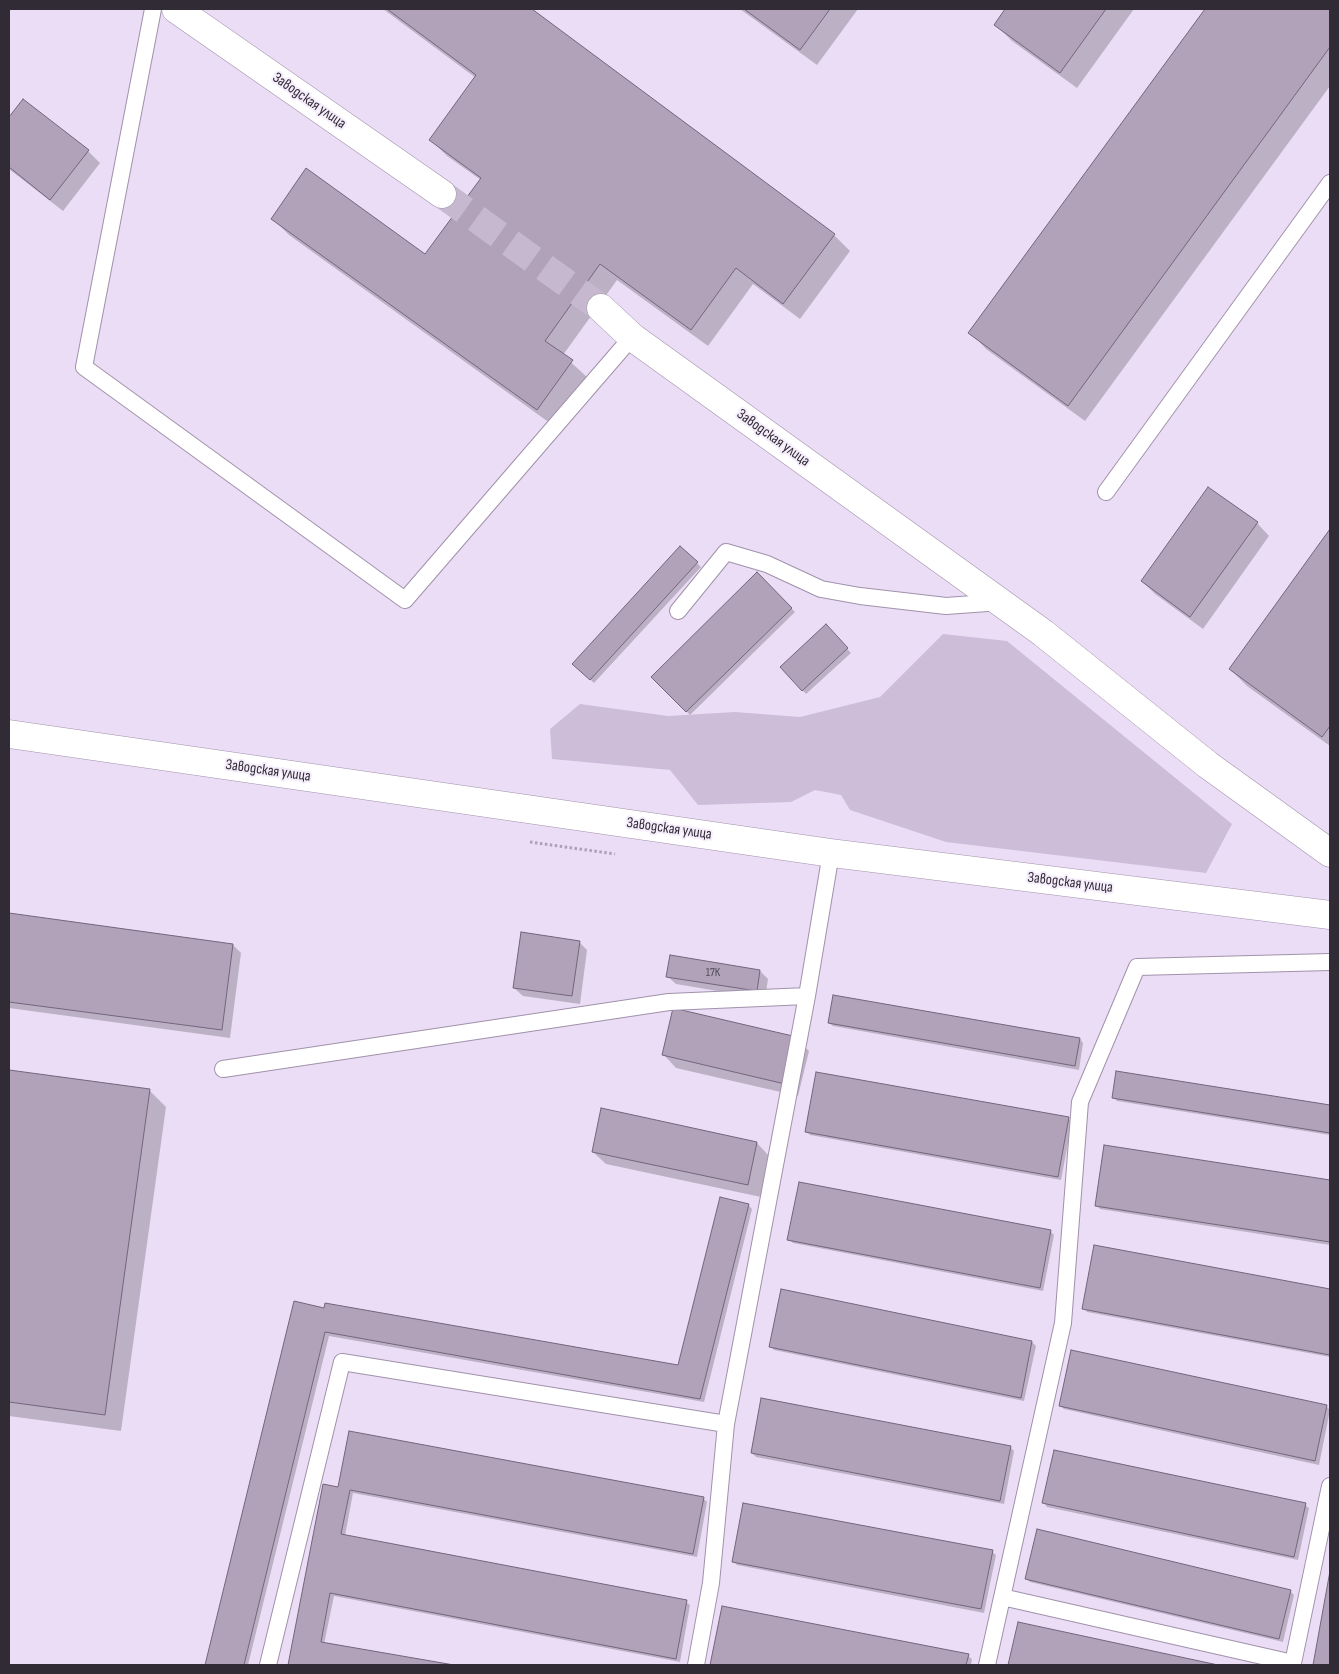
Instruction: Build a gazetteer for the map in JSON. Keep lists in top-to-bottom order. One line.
{"streets":{"street":["Заводская улица"]},"house_numbers":["17К"]}
